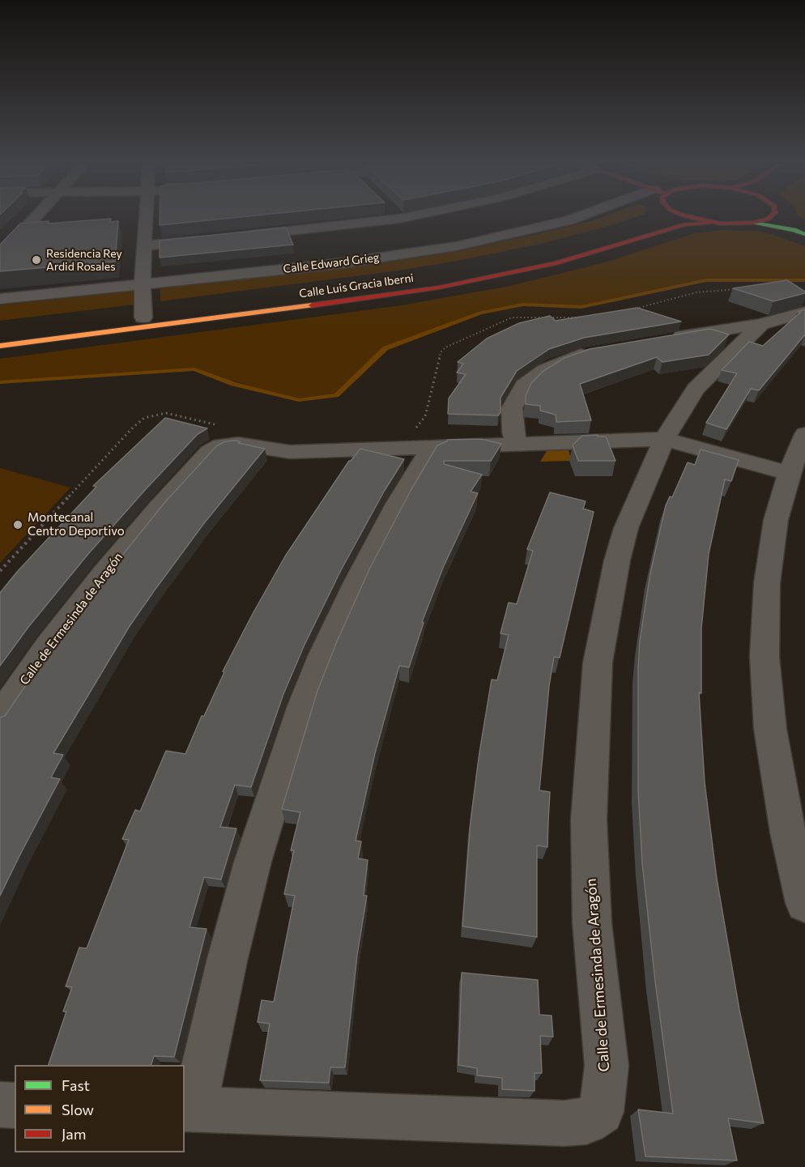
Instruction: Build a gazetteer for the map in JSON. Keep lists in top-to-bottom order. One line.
{"streets":{"main road":["Calle Luis Gracia Iberni"],"street":["Calle Edward Grieg","Calle de Ermesinda de Aragón"]},"places":["Residencia Rey Ardid Rosales","Montecanal Centro Deportivo"],"legend":["Fast","Slow","Jam"]}
